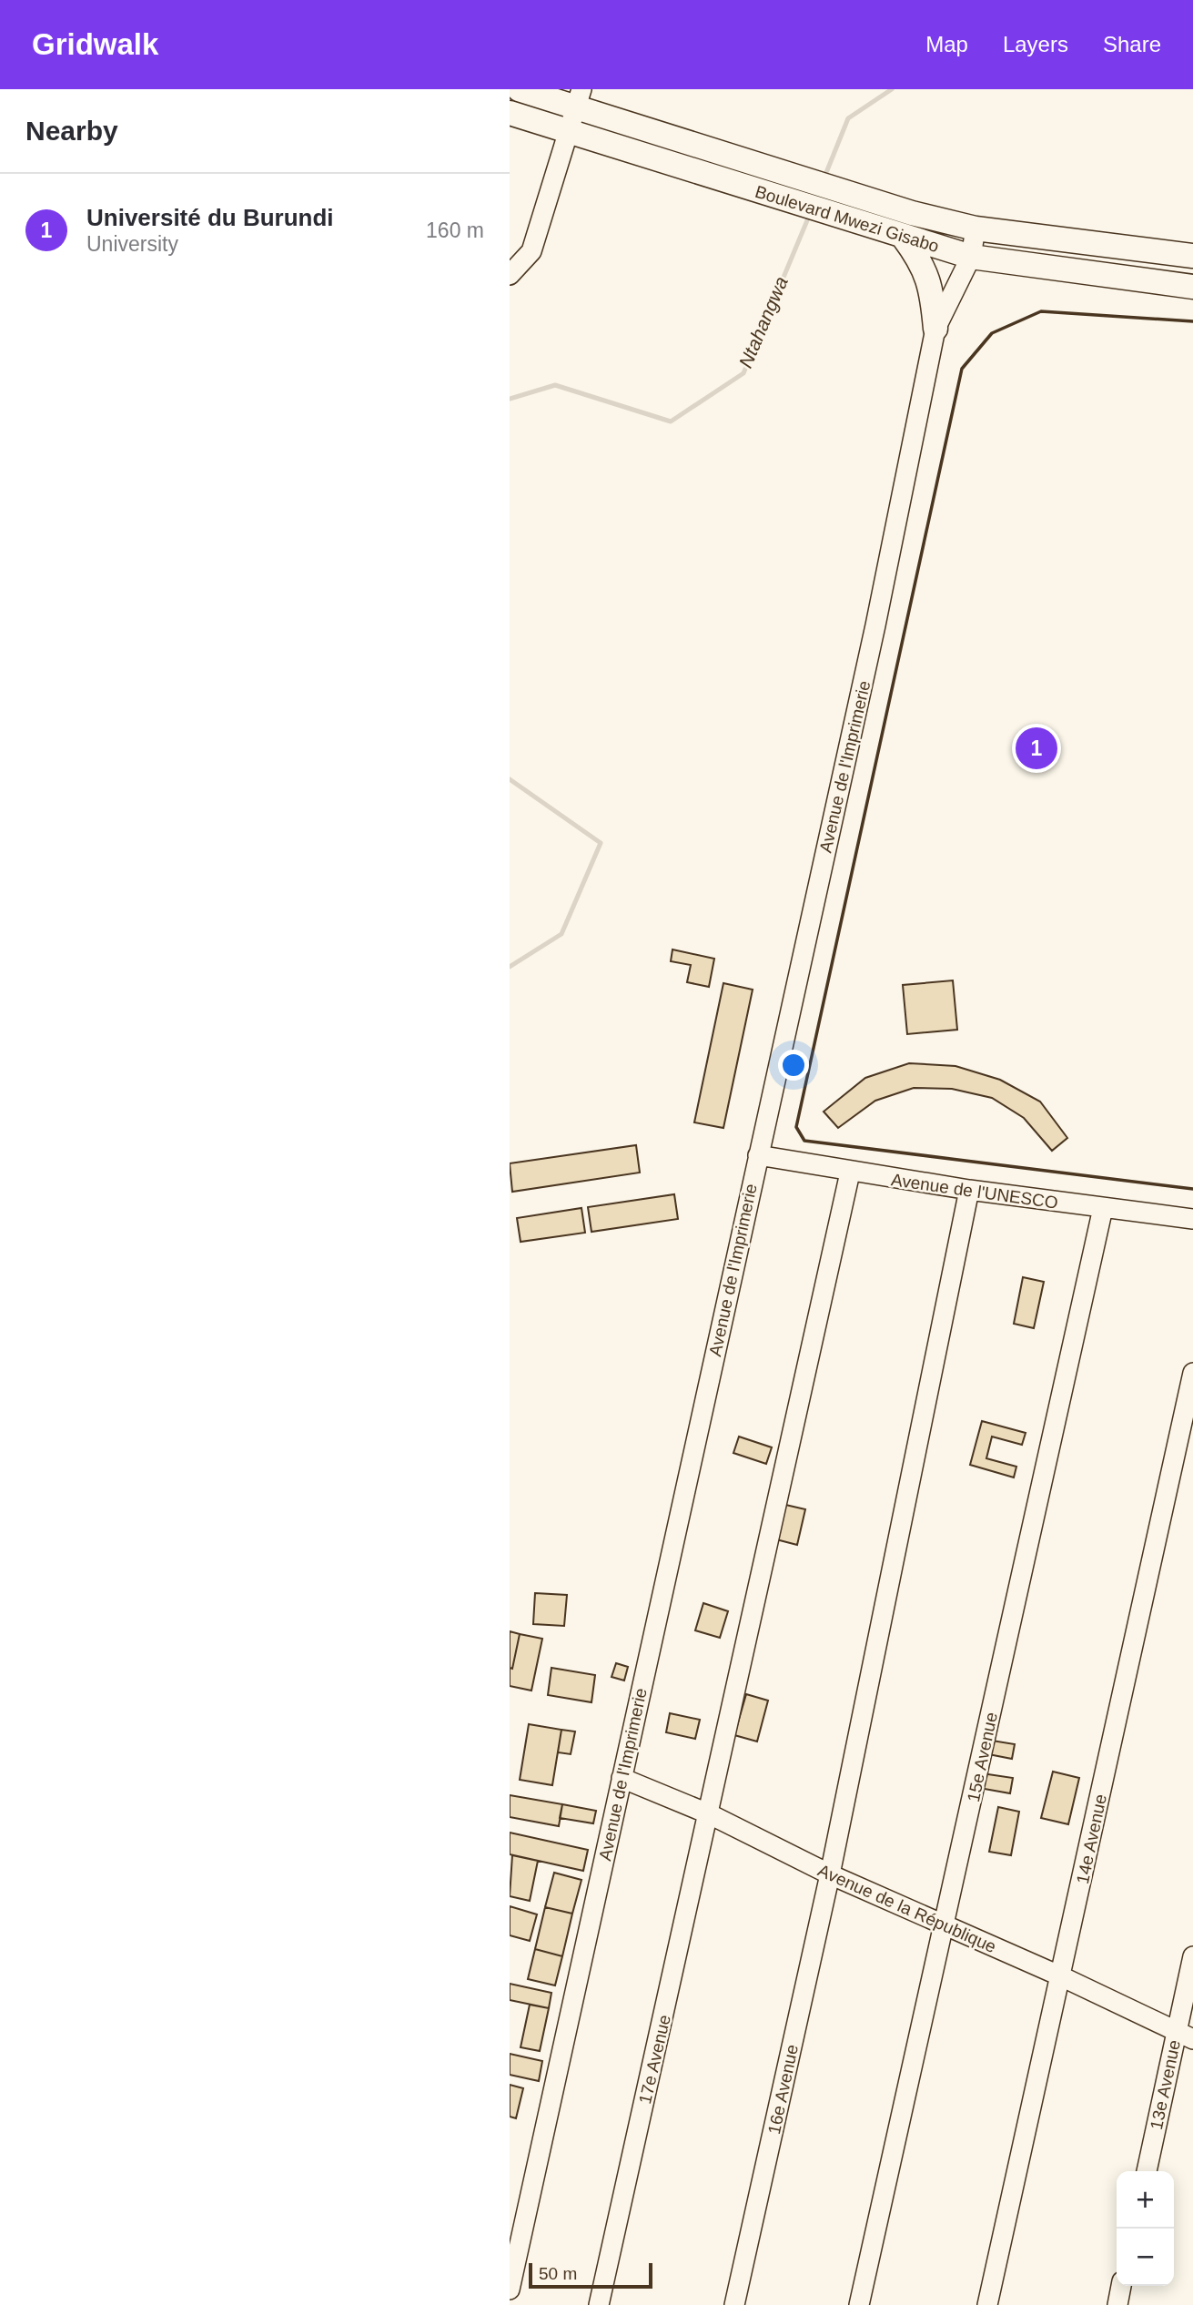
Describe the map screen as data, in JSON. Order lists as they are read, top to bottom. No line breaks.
{"streets":{"main road":["Boulevard Mwezi Gisabo"],"street":["Avenue de l'Imprimerie","Avenue de l'UNESCO","15e Avenue","14e Avenue","Avenue de la République","17e Avenue","13e Avenue","16e Avenue"]},"crossings":[["Boulevard Mwezi Gisabo","Avenue de l'Imprimerie"],["Avenue de l'Imprimerie","Avenue de l'UNESCO"],["Avenue de l'Imprimerie","Avenue de la République"],["Avenue de l'UNESCO","15e Avenue"],["Avenue de l'UNESCO","17e Avenue"],["Avenue de l'UNESCO","16e Avenue"],["15e Avenue","Avenue de la République"],["14e Avenue","Avenue de la République"],["Avenue de la République","17e Avenue"],["Avenue de la République","13e Avenue"],["Avenue de la République","16e Avenue"]],"water":["Ntahangwa"],"scale_bar":"50 m","page":{"header":"Gridwalk","nav":["Map","Layers","Share"],"heading":"Nearby","list":[{"mark":"1","name":"Université du Burundi","note":"University","value":"160 m"}],"pins":"1","map_buttons":["+","−"],"scale":"50 m"}}
